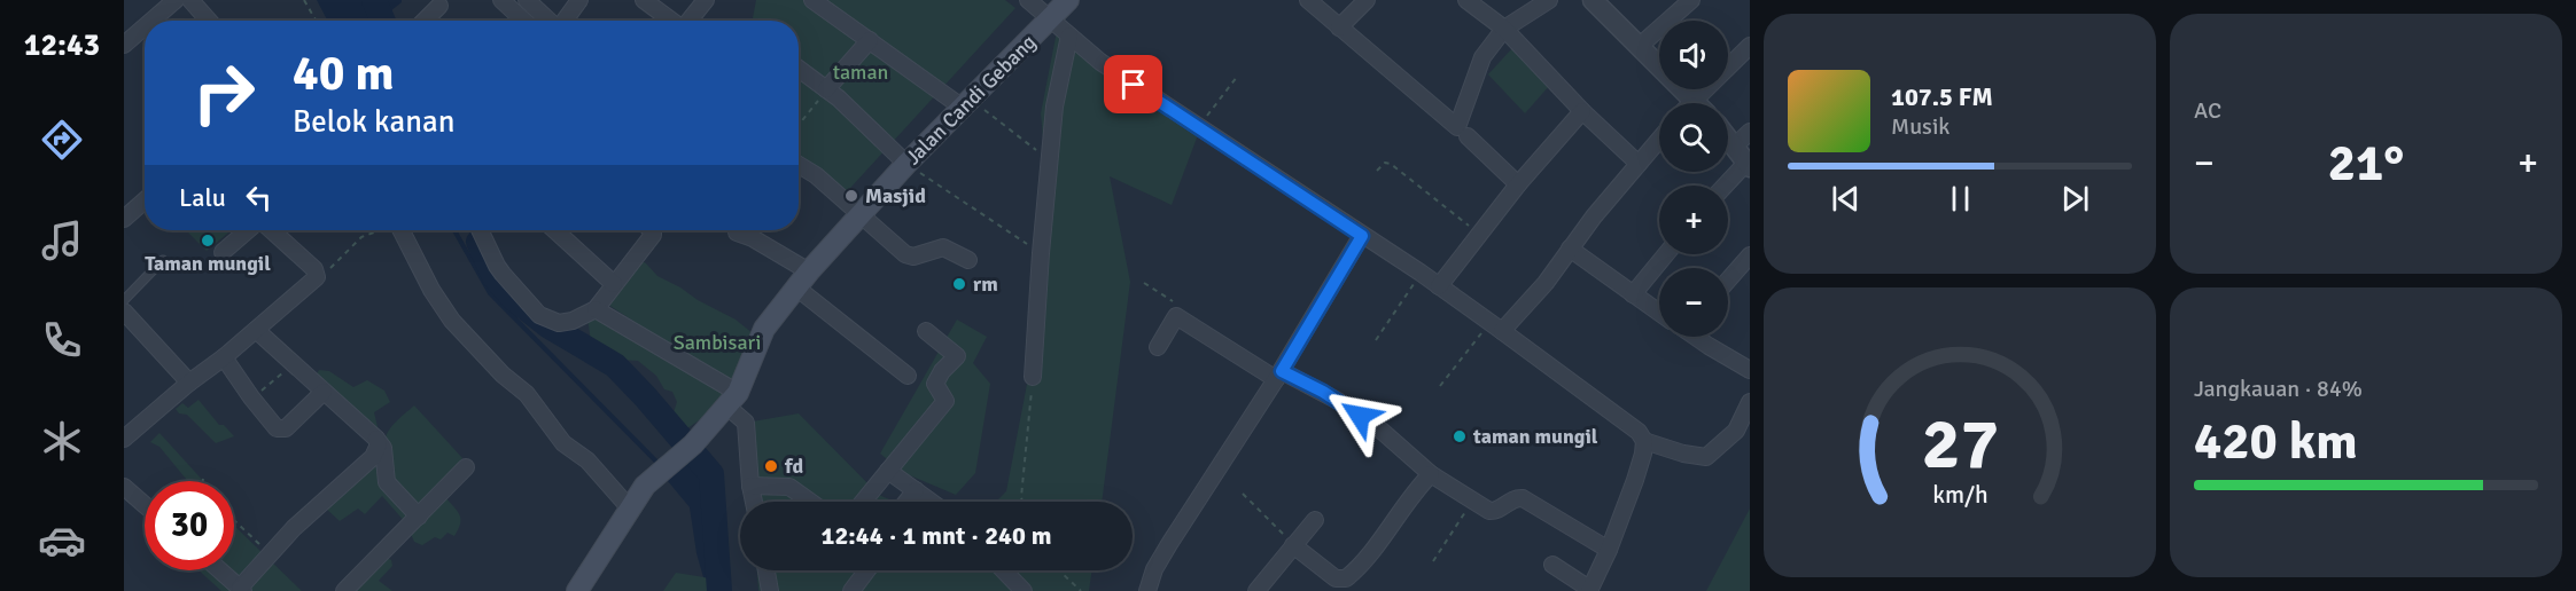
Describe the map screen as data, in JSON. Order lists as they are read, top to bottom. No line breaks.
{"streets":{"main road":["Jalan Candi Gebang"]},"parks":["taman","Sambisari"],"places":["Masjid","Taman mungil","rm","taman mungil","fd"],"page":{"tabs":"12:43","tile":["AC",["Jangkauan · 84%","420 km"]],"map_buttons":["+","−"],"turn":["40 m","Belok kanan"],"song":["107.5 FM","Musik"],"heat":["−","21°","+"],"then":"Lalu","limit":"30","trip":"12:44 · 1 mnt · 240 m","gauge":["27","km/h"]}}
